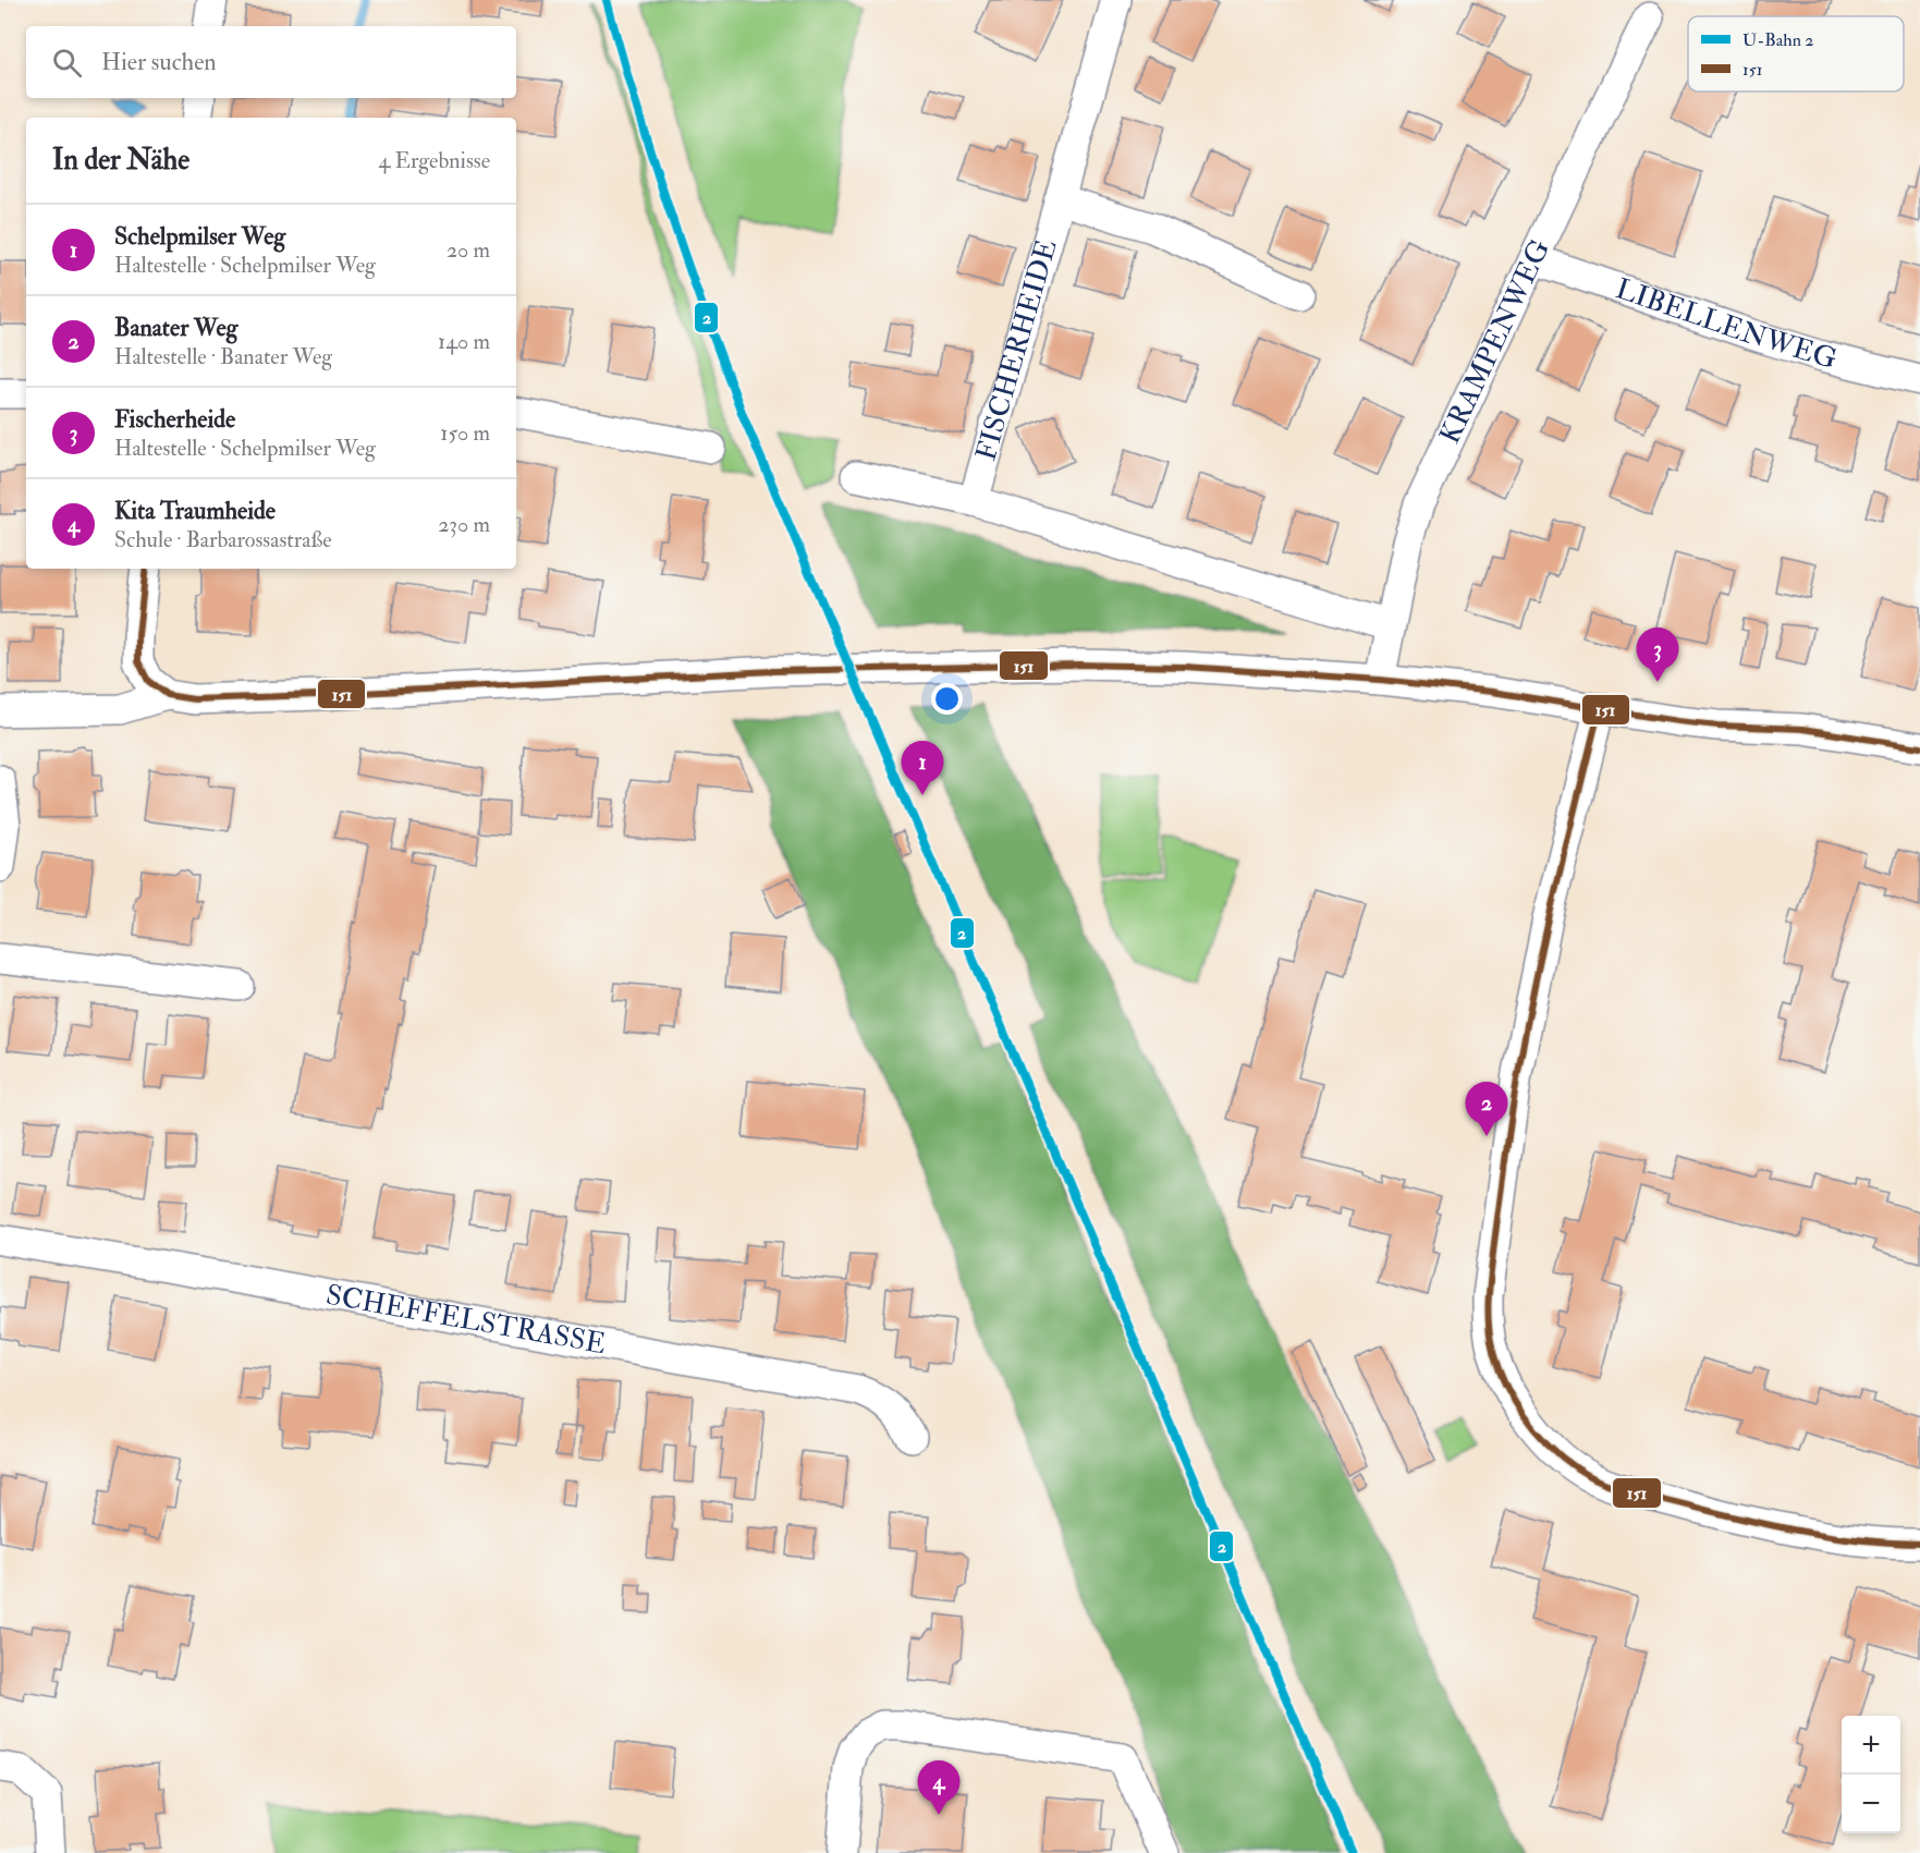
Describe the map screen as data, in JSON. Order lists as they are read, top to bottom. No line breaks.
{"streets":{"street":["LIBELLENWEG","KRAMPENWEG","FISCHERHEIDE","SCHEFFELSTRASSE"]},"crossings":[["LIBELLENWEG","KRAMPENWEG"]],"lines":["metro line 2","transit line 151"],"legend":["U-Bahn 2","151"],"page":{"search":"Hier suchen","heading":["In der Nähe","4 Ergebnisse"],"list":[{"mark":"1","name":"Schelpmilser Weg","note":"Haltestelle · Schelpmilser Weg","value":"20 m"},{"mark":"2","name":"Banater Weg","note":"Haltestelle · Banater Weg","value":"140 m"},{"mark":"3","name":"Fischerheide","note":"Haltestelle · Schelpmilser Weg","value":"150 m"},{"mark":"4","name":"Kita Traumheide","note":"Schule · Barbarossastraße","value":"230 m"}],"pins":["3","1","2","4"],"map_buttons":["+","−"]}}
